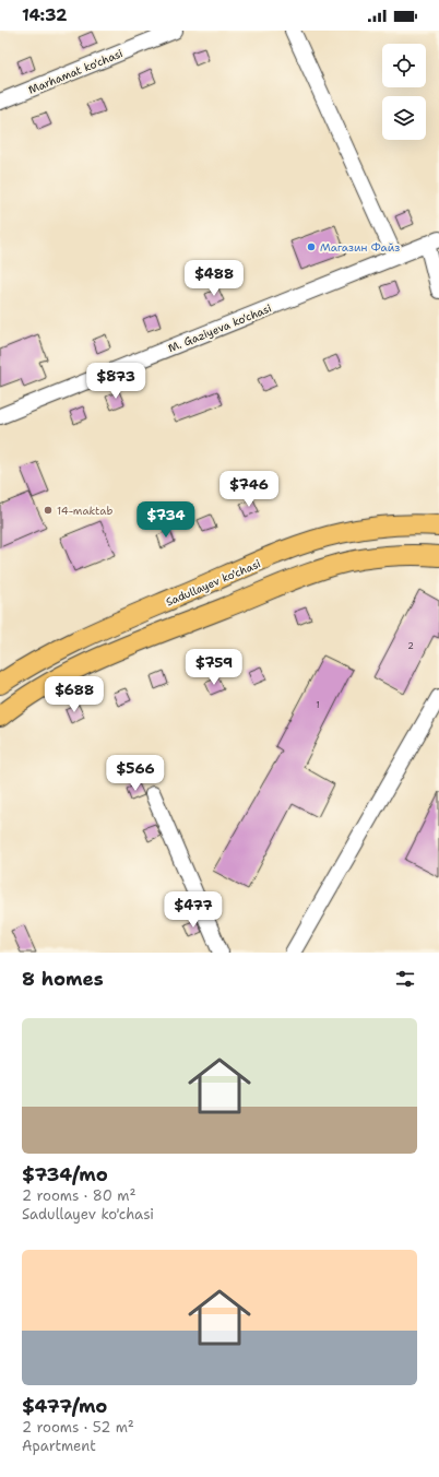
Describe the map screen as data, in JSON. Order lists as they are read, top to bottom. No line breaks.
{"streets":{"main road":["Sadullayev ko'chasi"],"street":["Marhamat ko'chasi","M. Gaziyeva ko'chasi"]},"places":["Магазин Файз","14-maktab"],"house_numbers":["2","1"],"page":{"status":"14:32","price":["$488","$873","$746","$734","$759","$688","$566","$477"],"heading":"8 homes","list":[{"name":"$734/mo","note":"2 rooms · 80 m² · Sadullayev ko'chasi"},{"name":"$477/mo","note":"2 rooms · 52 m² · Apartment"}]}}
